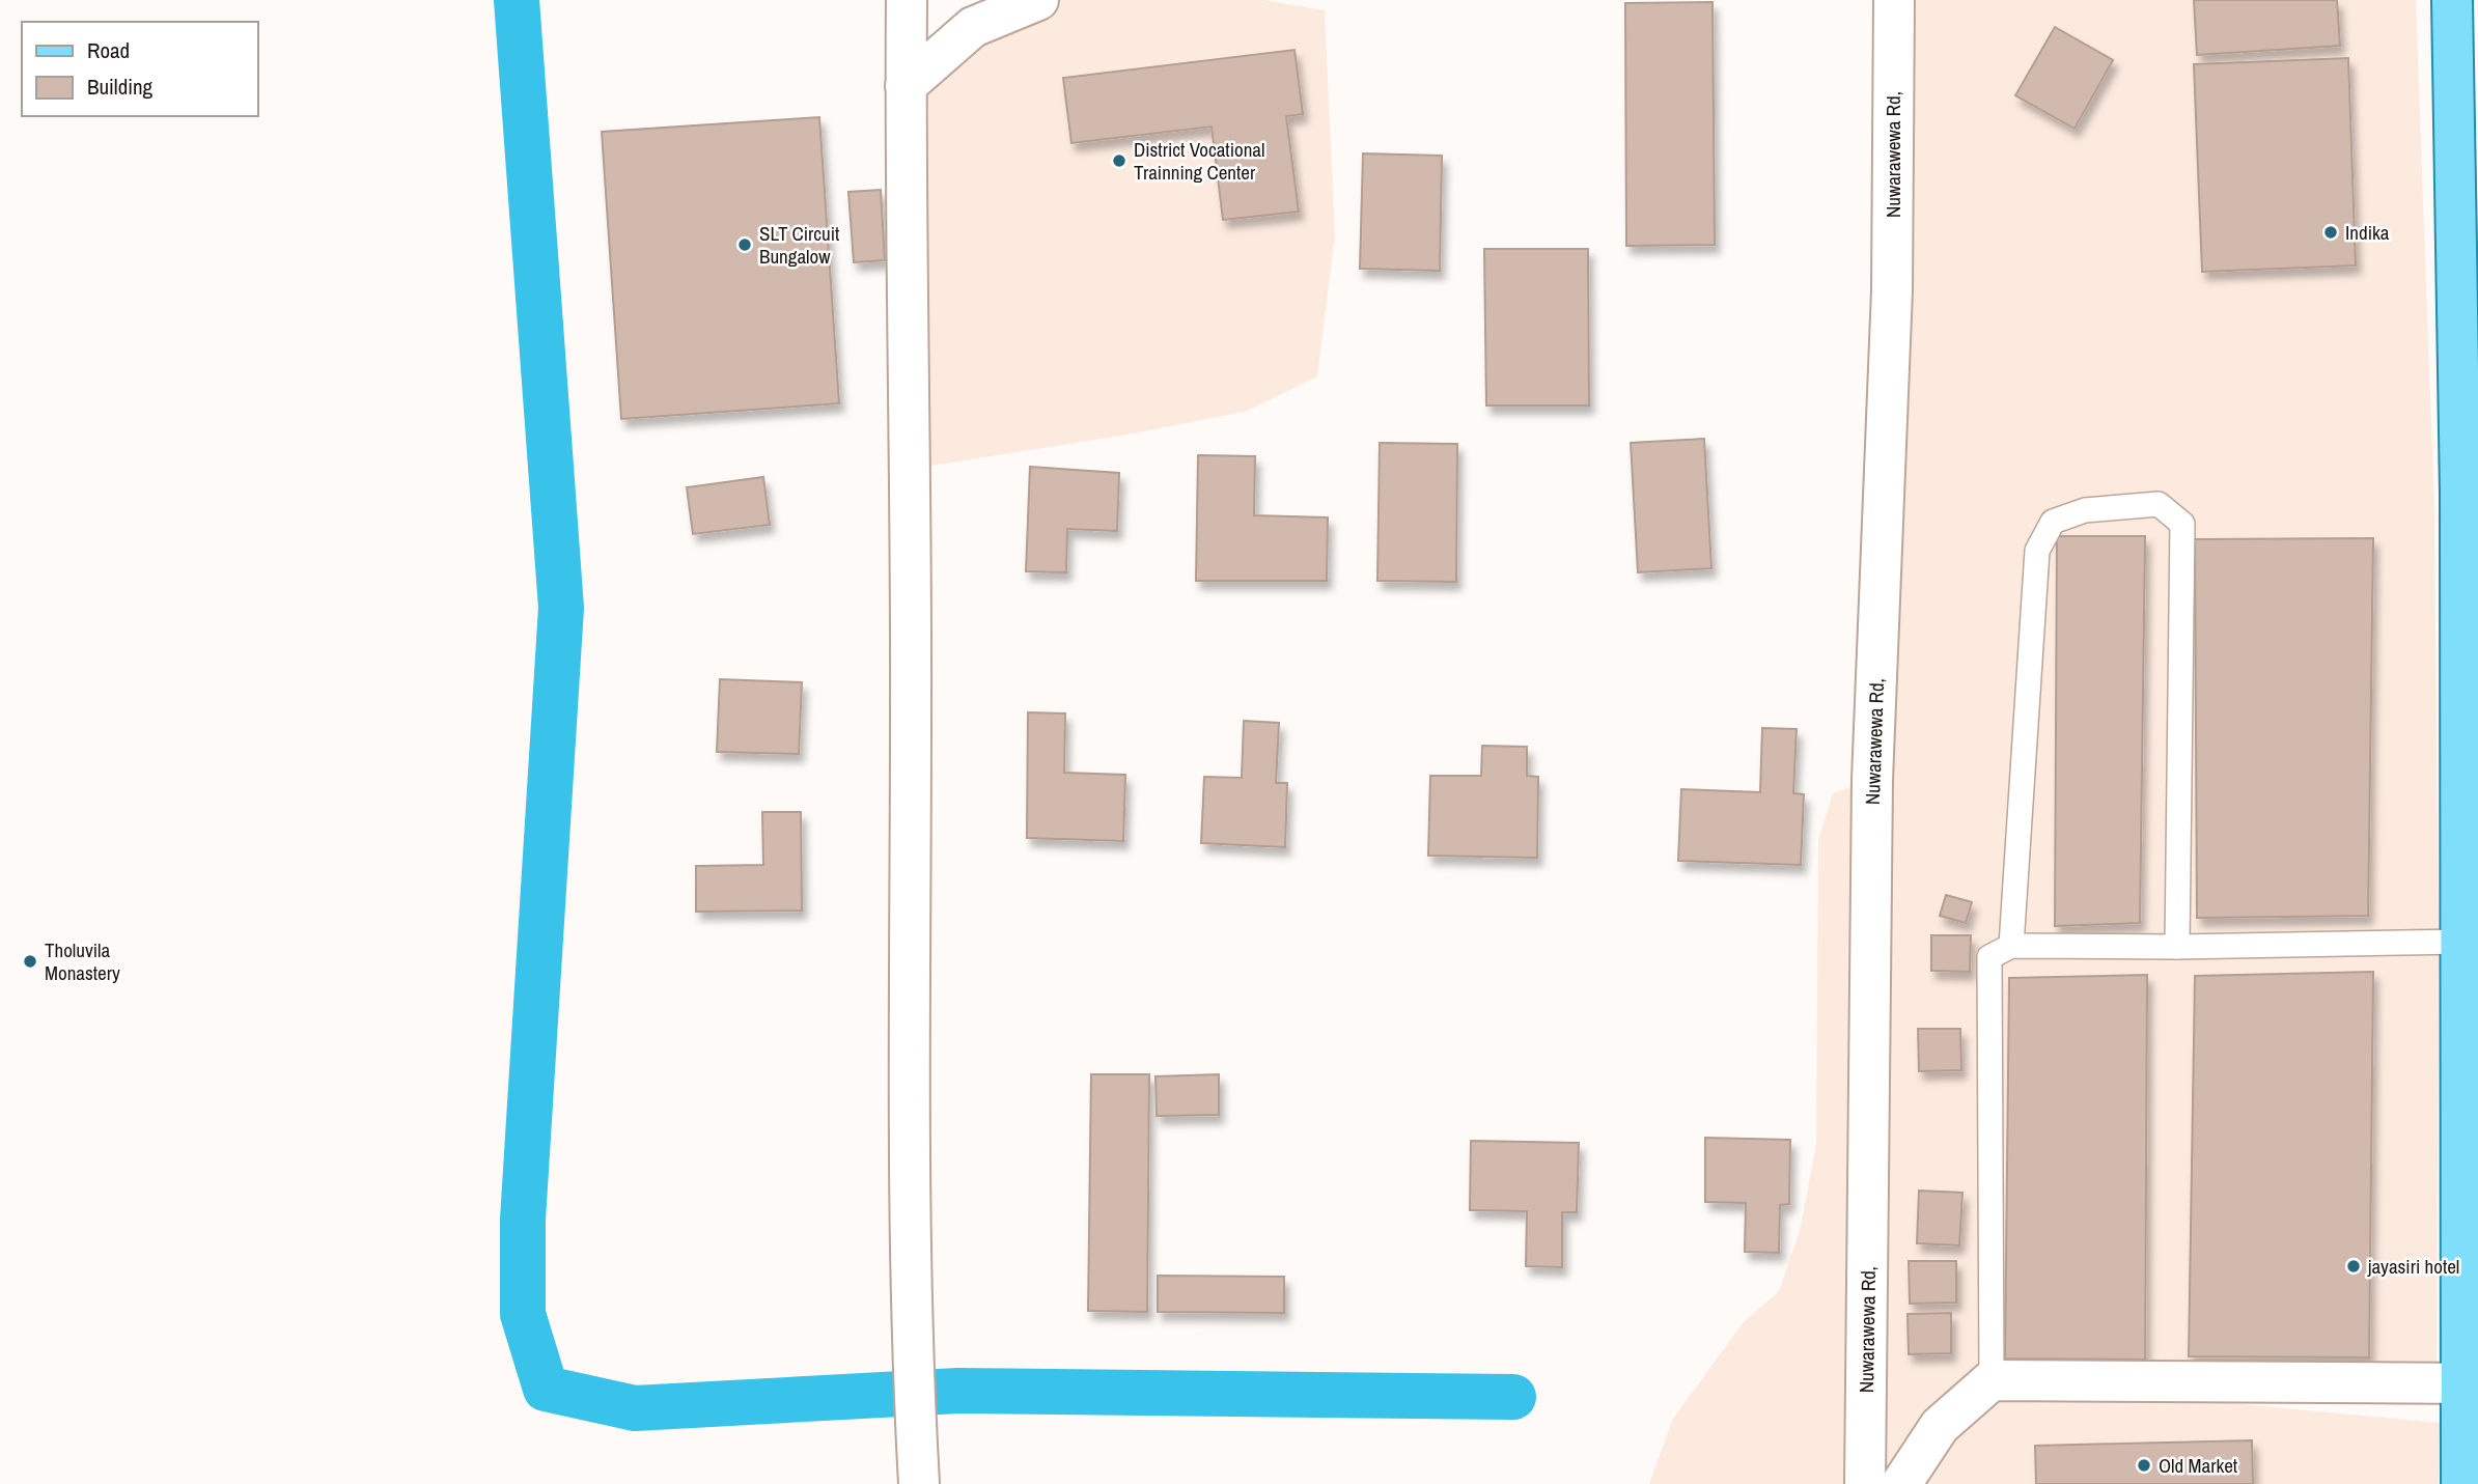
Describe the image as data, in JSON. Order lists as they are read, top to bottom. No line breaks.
{"streets":{"street":["Nuwarawewa Rd,"]},"places":["District Vocational Trainning Center","Indika","SLT Circuit Bungalow","Tholuvila Monastery","jayasiri hotel","Old Market"],"legend":["Road","Building"]}
